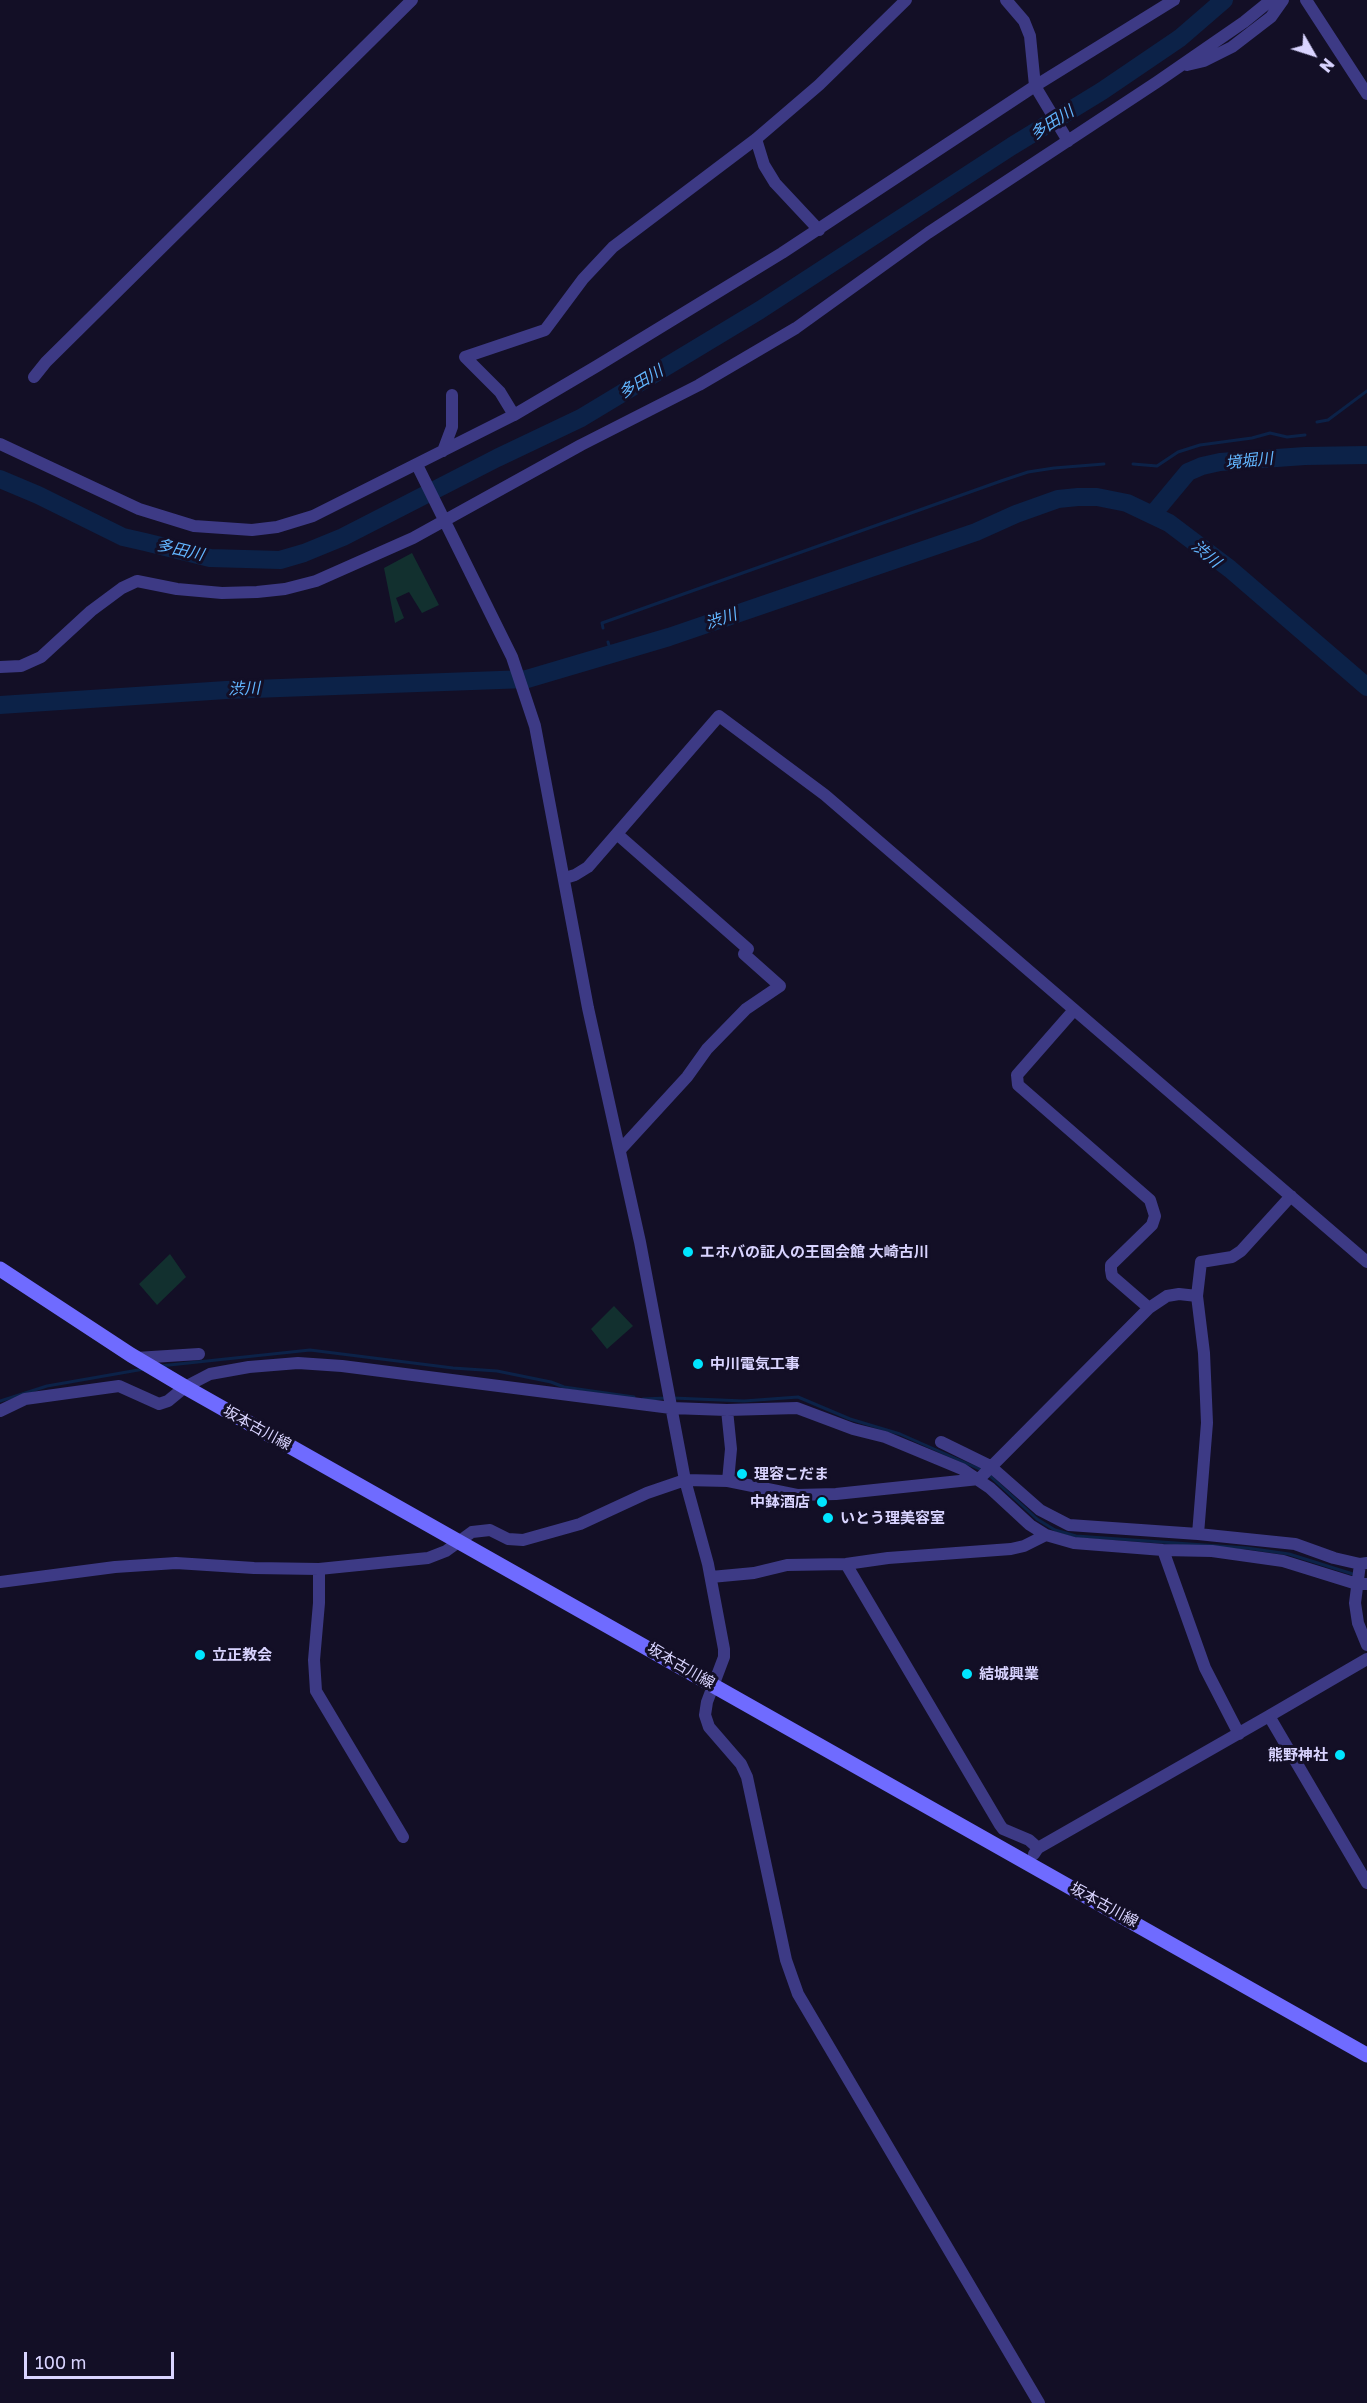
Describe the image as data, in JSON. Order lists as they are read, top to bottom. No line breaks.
{"streets":{"main road":["坂本古川線"]},"water":["多田川","境堀川","渋川"],"places":["エホバの証人の王国会館 大崎古川","中川電気工事","理容こだま","中鉢酒店","いとう理美容室","立正教会","結城興業","熊野神社"],"scale_bar":"100 m","north":"bottom right"}
